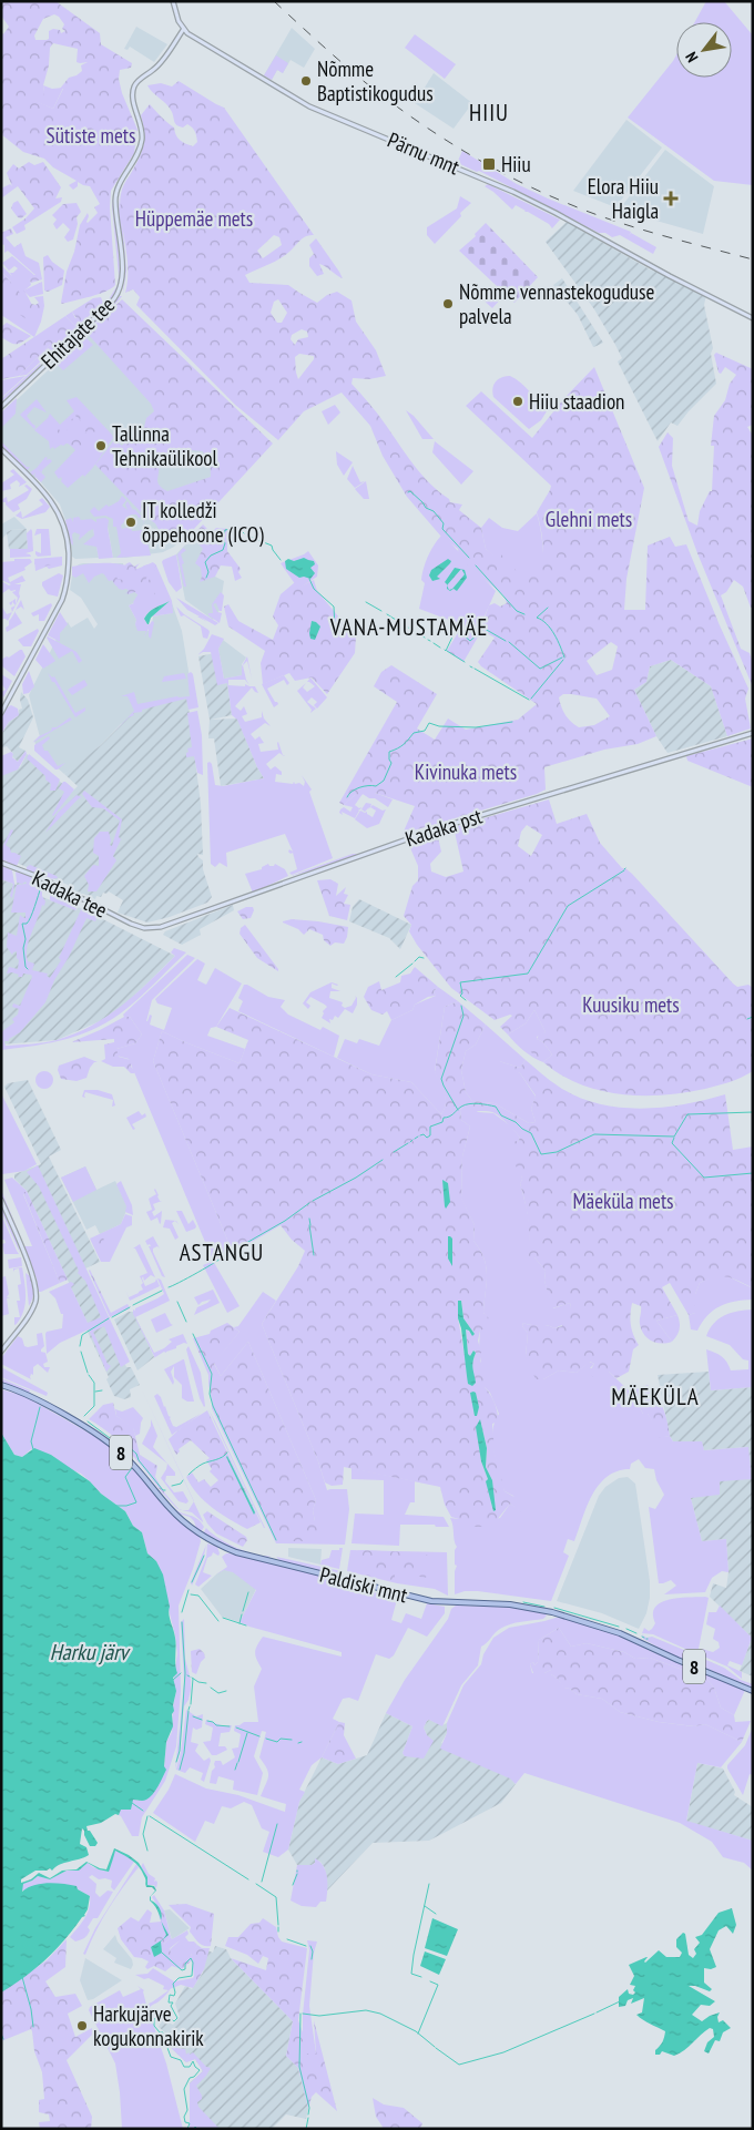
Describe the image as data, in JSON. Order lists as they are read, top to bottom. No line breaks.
{"streets":{"main road":["Pärnu mnt","Ehitajate tee","Kadaka pst","Kadaka tee","8","Paldiski mnt"]},"crossings":[["Pärnu mnt","Ehitajate tee"],["Kadaka pst","Kadaka tee"]],"districts":["HIIU","VANA-MUSTAMÄE","ASTANGU","MÄEKÜLA"],"water":["Harku järv"],"parks":["Sütiste mets","Hüppemäe mets","Glehni mets","Kivinuka mets","Kuusiku mets","Mäeküla mets"],"places":{"other":["Nõmme Baptistikogudus","Nõmme vennastekoguduse palvela","Hiiu staadion","Tallinna Tehnikaülikool","IT kolledži õppehoone (ICO)","Harkujärve kogukonnakirik"],"transit":["Hiiu"],"health":["Elora Hiiu Haigla"]},"north":"bottom left"}
